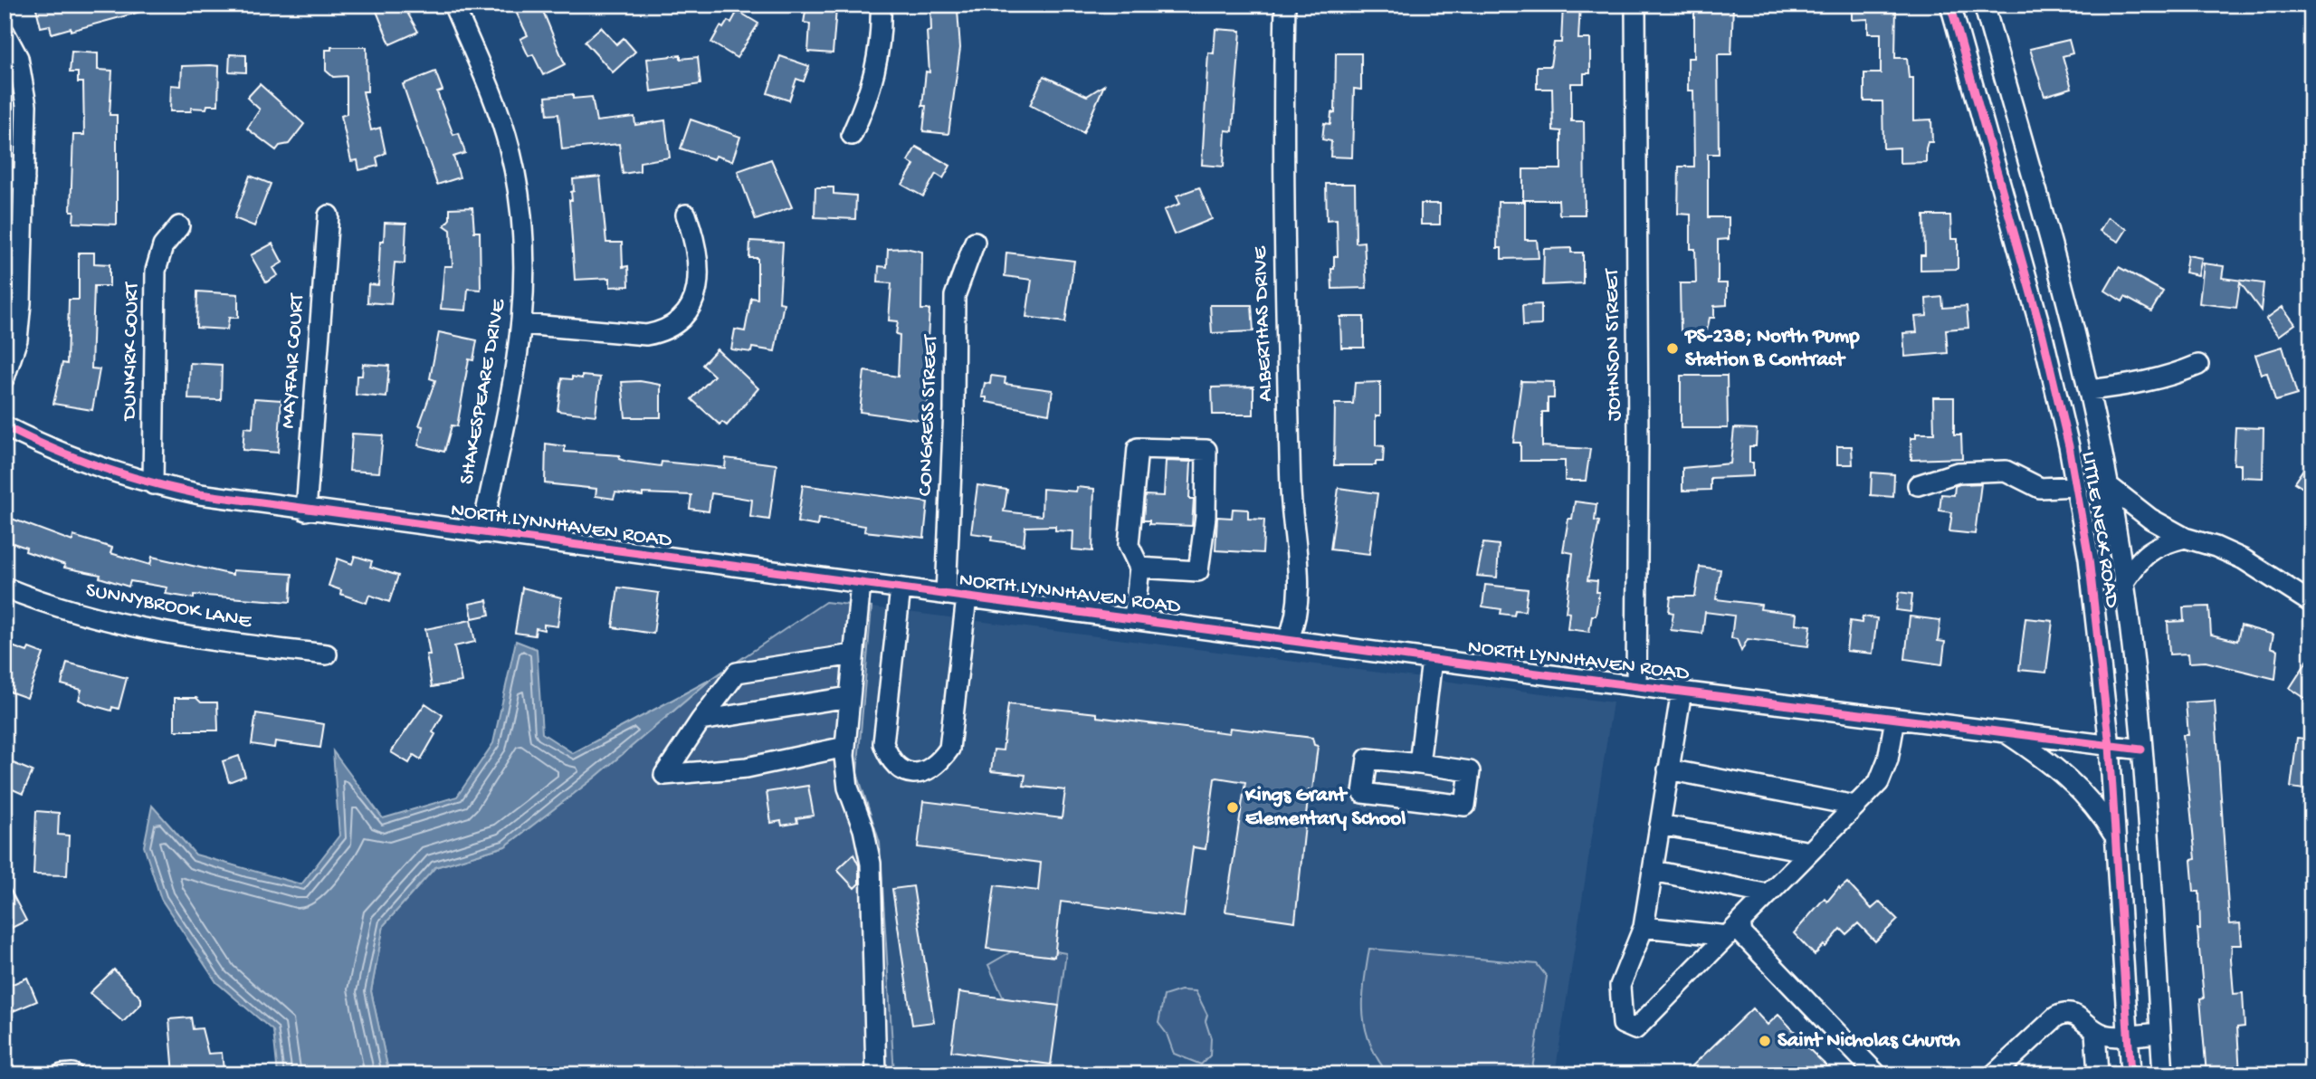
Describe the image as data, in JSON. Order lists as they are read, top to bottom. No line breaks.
{"streets":{"street":["ALBERTHAS DRIVE","JOHNSON STREET","DUNKIRK COURT","MAYFAIR COURT","SHAKESPEARE DRIVE","CONGRESS STREET","NORTH LYNNHAVEN ROAD","LITTLE NECK ROAD","SUNNYBROOK LANE"]},"crossings":[["ALBERTHAS DRIVE","NORTH LYNNHAVEN ROAD"],["JOHNSON STREET","NORTH LYNNHAVEN ROAD"],["DUNKIRK COURT","NORTH LYNNHAVEN ROAD"],["MAYFAIR COURT","NORTH LYNNHAVEN ROAD"],["SHAKESPEARE DRIVE","NORTH LYNNHAVEN ROAD"],["CONGRESS STREET","NORTH LYNNHAVEN ROAD"],["NORTH LYNNHAVEN ROAD","LITTLE NECK ROAD"]],"places":["PS-238; North Pump Station B Contract","Kings Grant Elementary School","Saint Nicholas Church"]}
